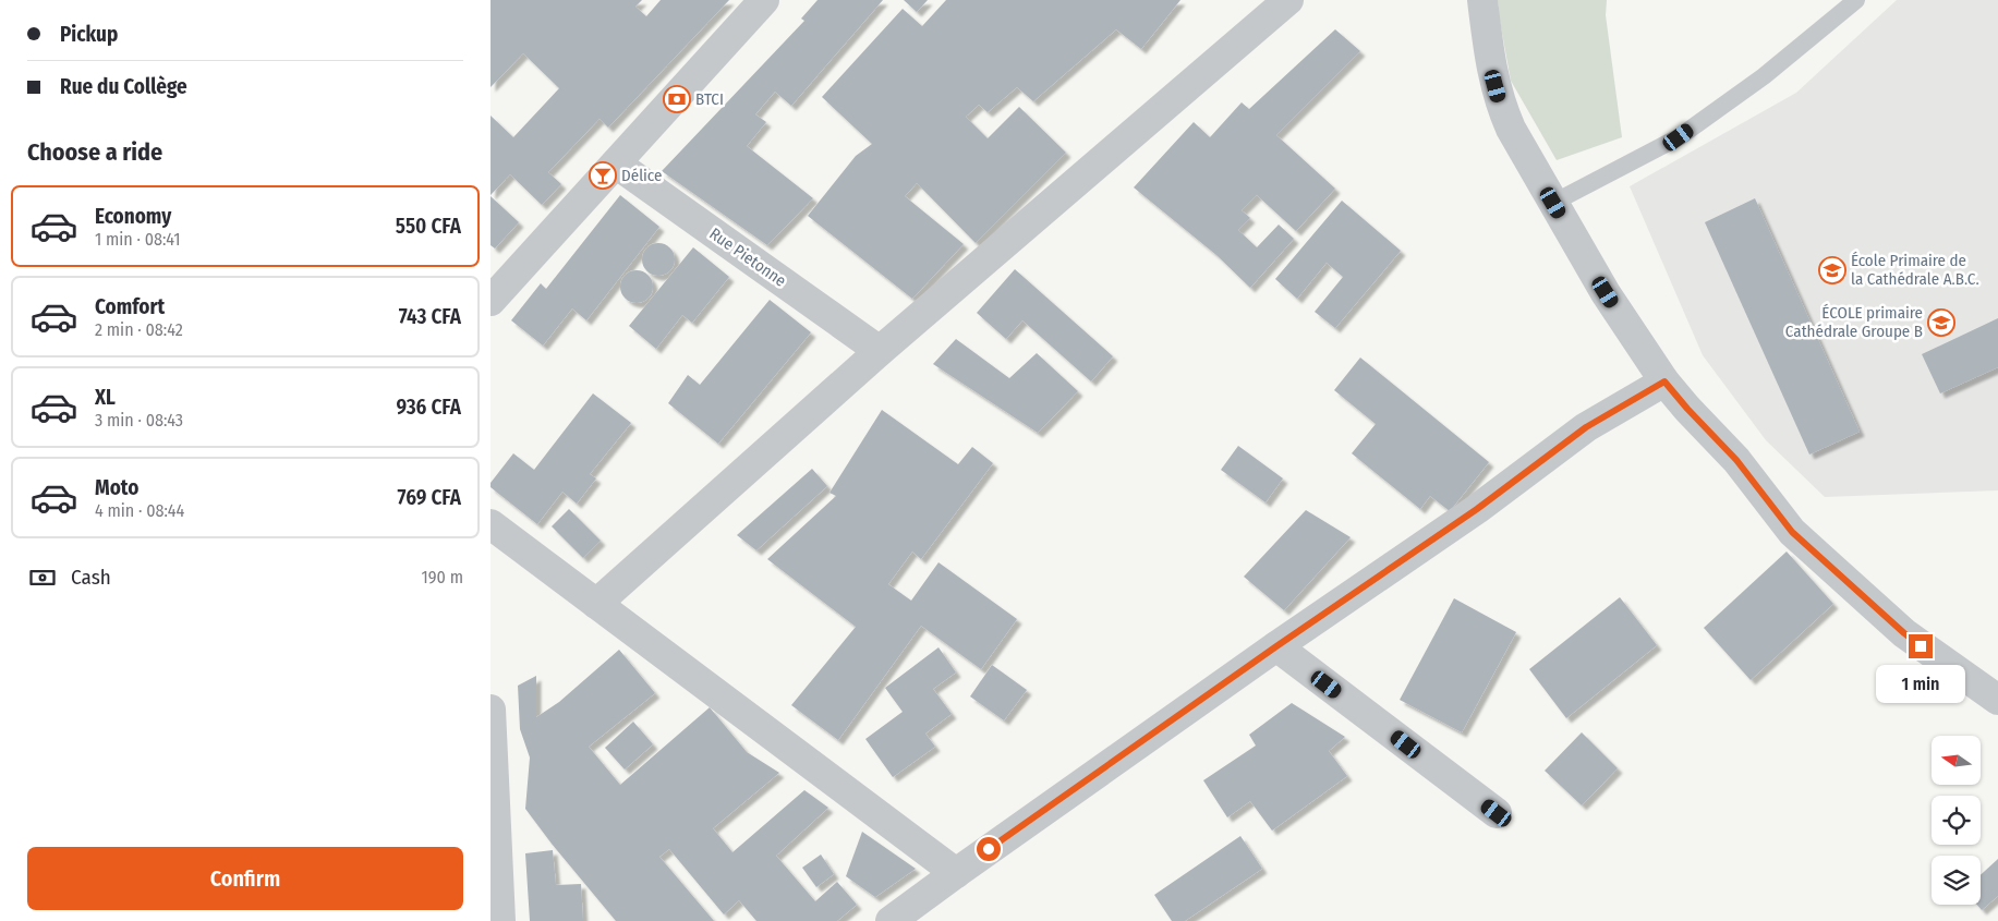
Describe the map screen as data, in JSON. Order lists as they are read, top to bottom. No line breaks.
{"streets":{"street":["Rue Pietonne"]},"places":{"bank":["BTCI"],"bar":["Délice"],"school or university":["École Primaire de la Cathédrale A.B.C.","ÉCOLE primaire Cathédrale Groupe B"]},"north":"left","page":{"banner":["Pickup","Rue du Collège"],"heading":"Choose a ride","list":[{"name":"Economy","note":"1 min · 08:41","value":"550 CFA"},{"name":"Comfort","note":"2 min · 08:42","value":"743 CFA"},{"name":"XL","note":"3 min · 08:43","value":"936 CFA"},{"name":"Moto","note":"4 min · 08:44","value":"769 CFA"}],"pay":["Cash","190 m"],"bubble":"1 min","buttons":"Confirm"}}
